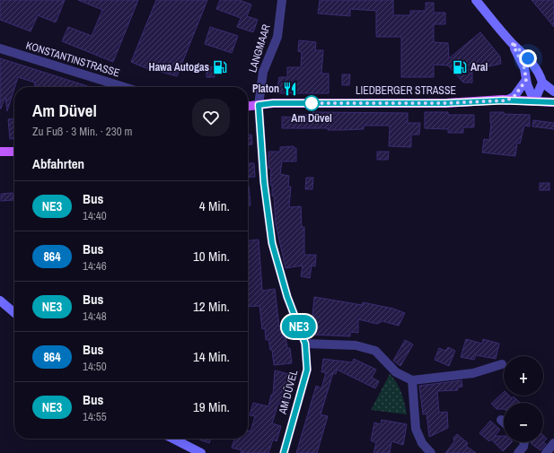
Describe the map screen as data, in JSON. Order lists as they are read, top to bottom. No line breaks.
{"streets":{"main road":["LIEDBERGER STRASSE"],"street":["LANGMAAR","KONSTANTINSTRASSE","AM DÜVEL"]},"crossings":[["LANGMAAR","LIEDBERGER STRASSE"],["LANGMAAR","AM DÜVEL"],["LIEDBERGER STRASSE","AM DÜVEL"]],"places":{"fuel station":["Hawa Autogas","Aral"],"restaurant":["Platon"],"other":["Am Düvel"]},"lines":["bus line NE3"],"page":{"on_map":"NE3","heading":[["Am Düvel","Zu Fuß · 3 Min. · 230 m"],"Abfahrten"],"list":[{"mark":"NE3","name":"Bus","note":"14:40","value":"4 Min."},{"mark":"864","name":"Bus","note":"14:46","value":"10 Min."},{"mark":"NE3","name":"Bus","note":"14:48","value":"12 Min."},{"mark":"864","name":"Bus","note":"14:50","value":"14 Min."},{"mark":"NE3","name":"Bus","note":"14:55","value":"19 Min."}],"map_buttons":["+","−"]}}
